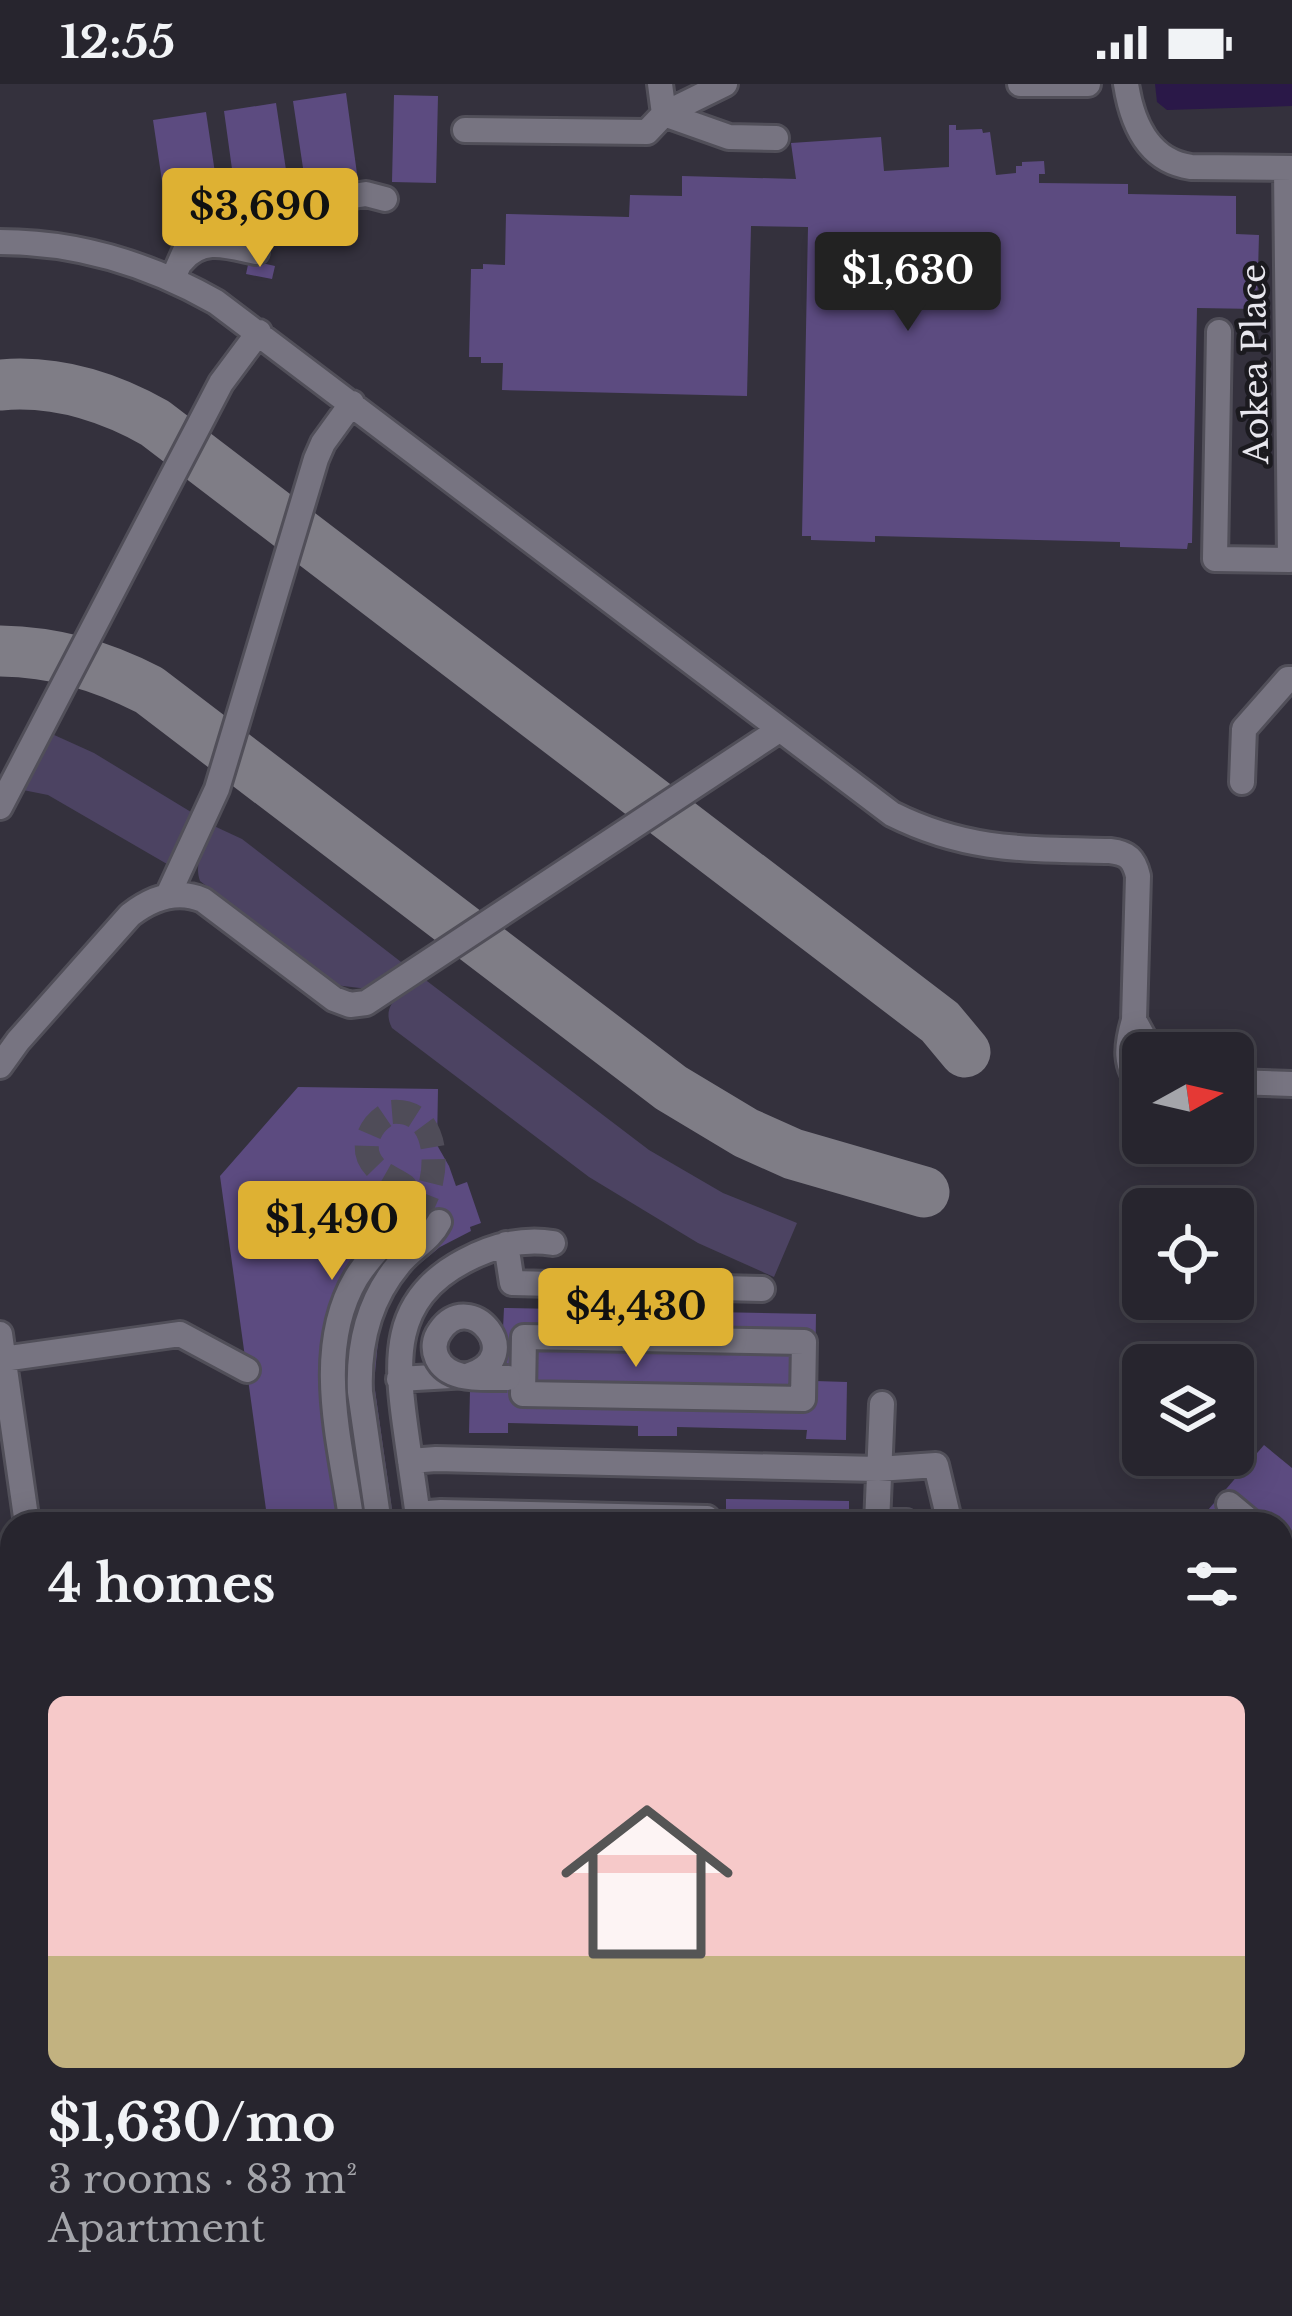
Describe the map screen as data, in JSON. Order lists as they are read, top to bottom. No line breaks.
{"streets":{"street":["Aokea Place"]},"north":"right","page":{"status":"12:55","price":["$3,690","$1,630","$1,490","$4,430"],"heading":"4 homes","list":[{"name":"$1,630/mo","note":"3 rooms · 83 m² · Apartment"}]}}
